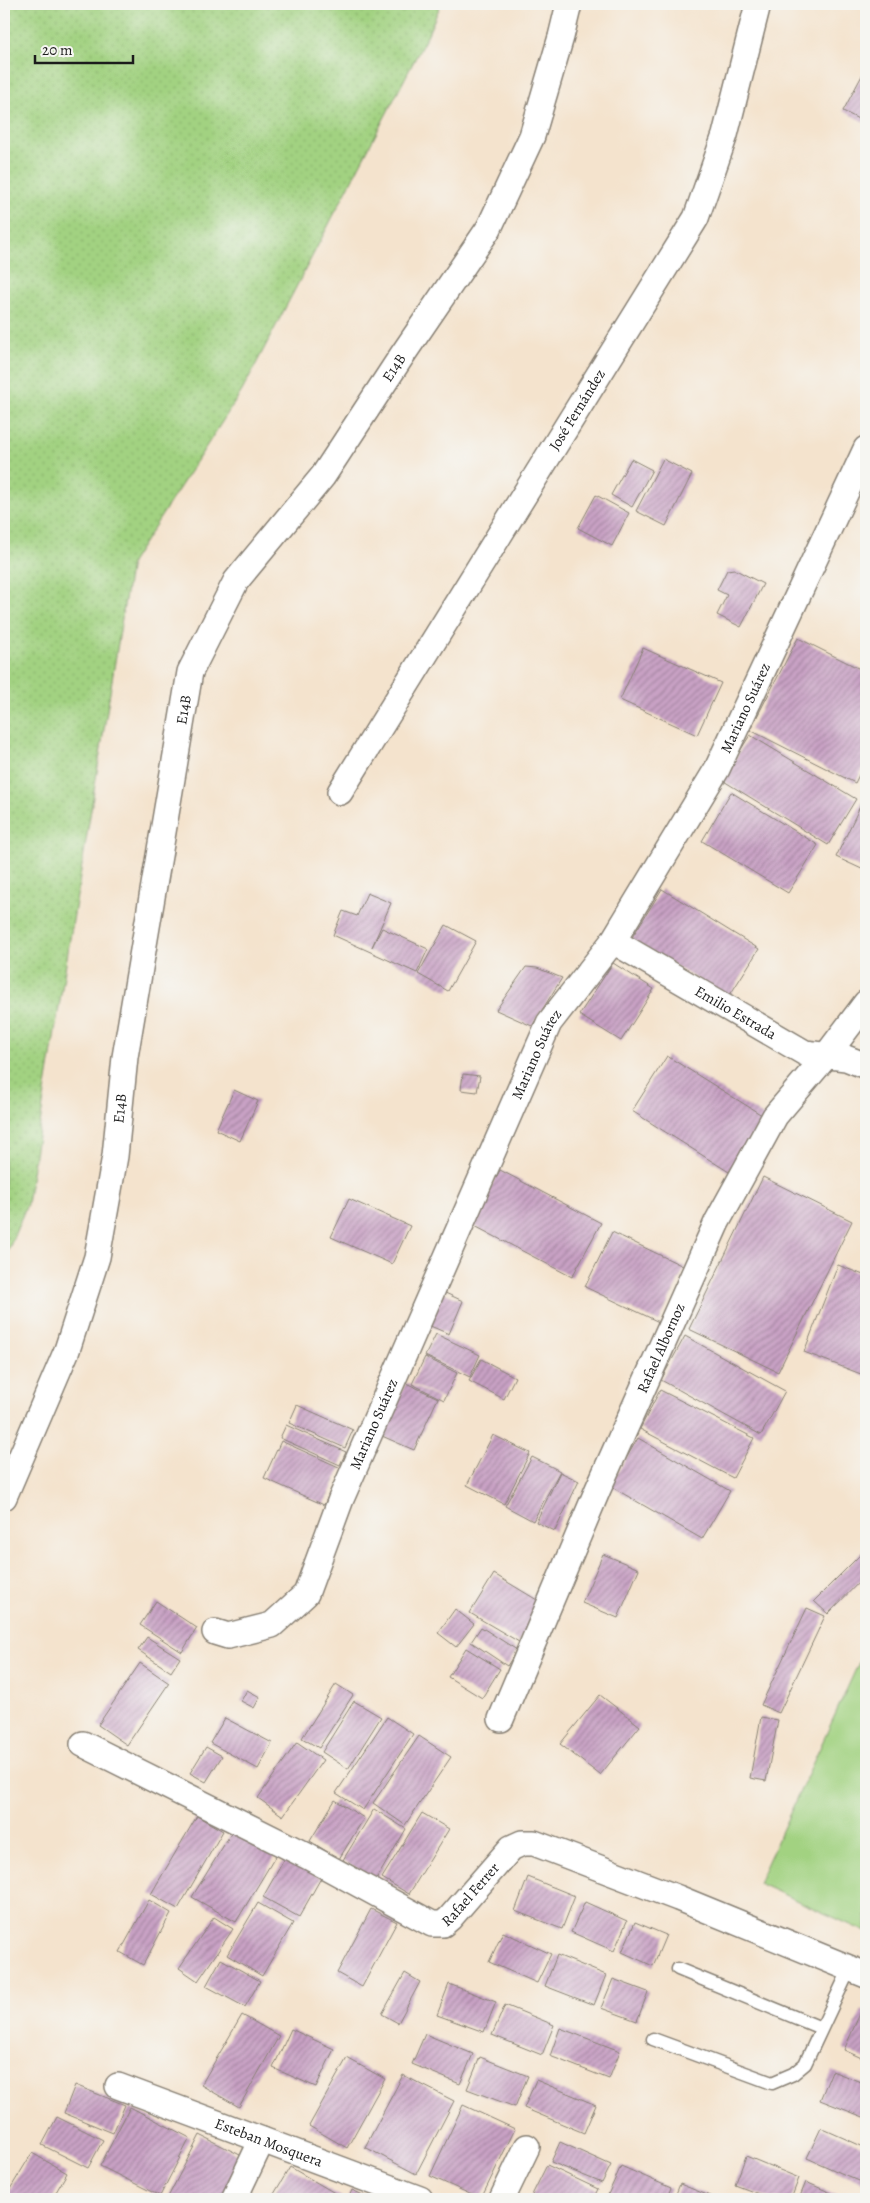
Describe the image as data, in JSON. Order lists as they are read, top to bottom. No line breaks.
{"streets":{"street":["E14B","José Fernández","Mariano Suárez","Emilio Estrada","Rafael Albornoz","Rafael Ferrer","Esteban Mosquera"]},"crossings":[["Mariano Suárez","Emilio Estrada"],["Emilio Estrada","Rafael Albornoz"]],"scale_bar":"20 m"}
